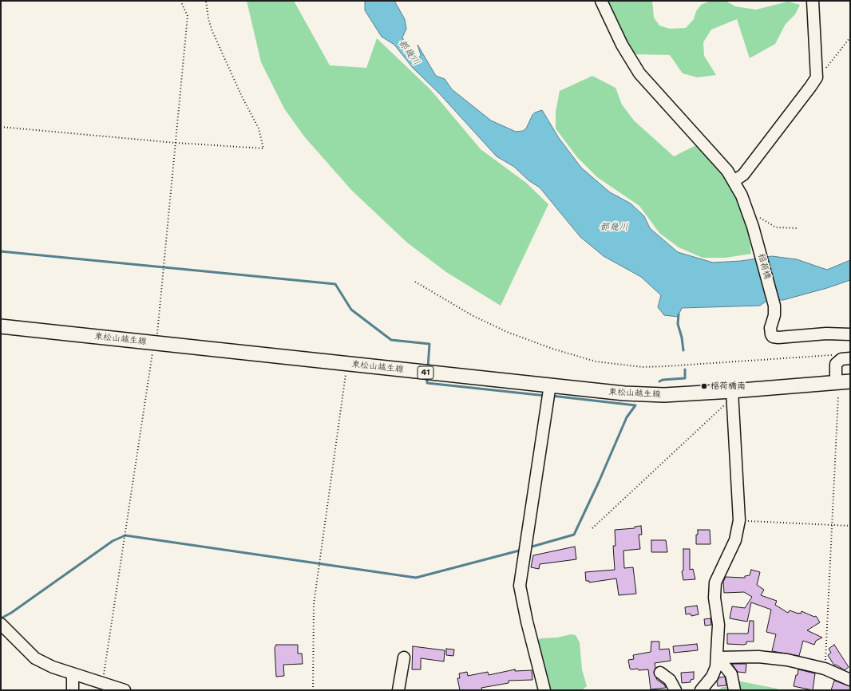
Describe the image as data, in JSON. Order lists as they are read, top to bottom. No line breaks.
{"streets":{"main road":["東松山越生線","41"],"street":["稲荷橋"]},"water":["都幾川"],"places":["稲荷橋南"]}
